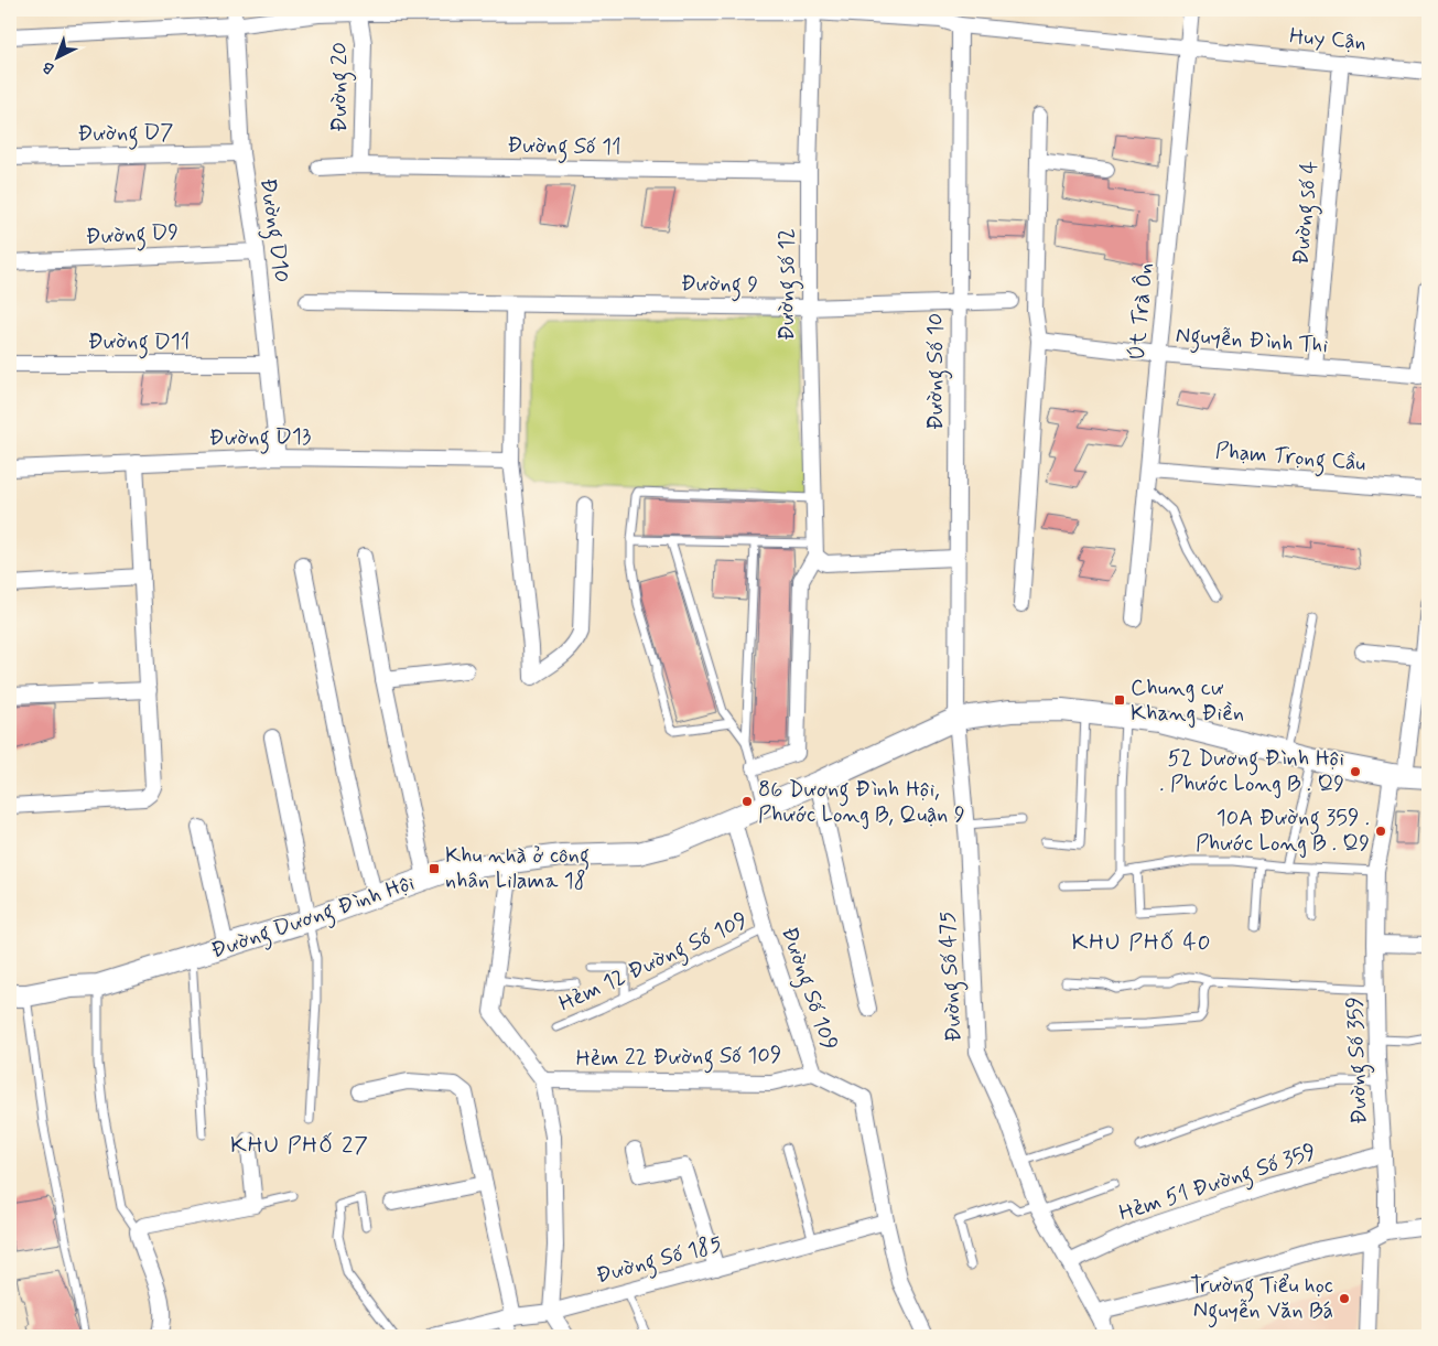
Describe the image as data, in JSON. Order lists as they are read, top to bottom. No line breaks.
{"streets":{"street":["Huy Cận","Đường 20","Đường D7","Đường Số 11","Đường số 4","Đường D10","Đường D9","Đường 9","Đường số 12","Út Trà Ôn","Nguyễn Đình Thi","Đường D11","Đường Số 10","Đường D13","Phạm Trọng Cầu","Đường Dương Đình Hội","Đường Số 475","Đường Số 109","Hẻm 22 Đường Số 109","Đường Số 359","Hẻm 51 Đường Số 359","Đường Số 185"],"lane":["Hẻm 12 Đường Số 109"]},"crossings":[["Huy Cận","Đường 20"],["Huy Cận","Đường số 4"],["Huy Cận","Đường D10"],["Huy Cận","Đường số 12"],["Huy Cận","Út Trà Ôn"],["Huy Cận","Đường Số 10"],["Đường 20","Đường Số 11"],["Đường D7","Đường D10"],["Đường Số 11","Đường số 12"],["Đường số 4","Nguyễn Đình Thi"],["Đường D10","Đường D9"],["Đường D10","Đường D11"],["Đường D10","Đường D13"],["Đường 9","Đường số 12"],["Đường 9","Đường Số 10"],["Út Trà Ôn","Nguyễn Đình Thi"],["Út Trà Ôn","Phạm Trọng Cầu"],["Đường Số 10","Đường Dương Đình Hội"],["Đường Số 10","Đường Số 475"],["Đường Dương Đình Hội","Đường Số 475"],["Đường Dương Đình Hội","Đường Số 109"],["Đường Dương Đình Hội","Đường Số 359"],["Hẻm 12 Đường Số 109","Đường Số 109"],["Đường Số 475","Hẻm 51 Đường Số 359"],["Đường Số 109","Hẻm 22 Đường Số 109"],["Đường Số 109","Đường Số 185"],["Đường Số 359","Hẻm 51 Đường Số 359"]],"districts":["KHU PHỐ 40","KHU PHỐ 27"],"places":{"transit":["Chung cư Khang Điền","Khu nhà ở công nhân Lilama 18"],"other":["52 Dương Đình Hội . Phước Long B . Q9","86 Dương Đình Hội, Phước Long B, Quận 9","10A Đường 359 . Phước Long B . Q9","Trường Tiểu học Nguyễn Văn Bá"]},"north":"bottom left"}
